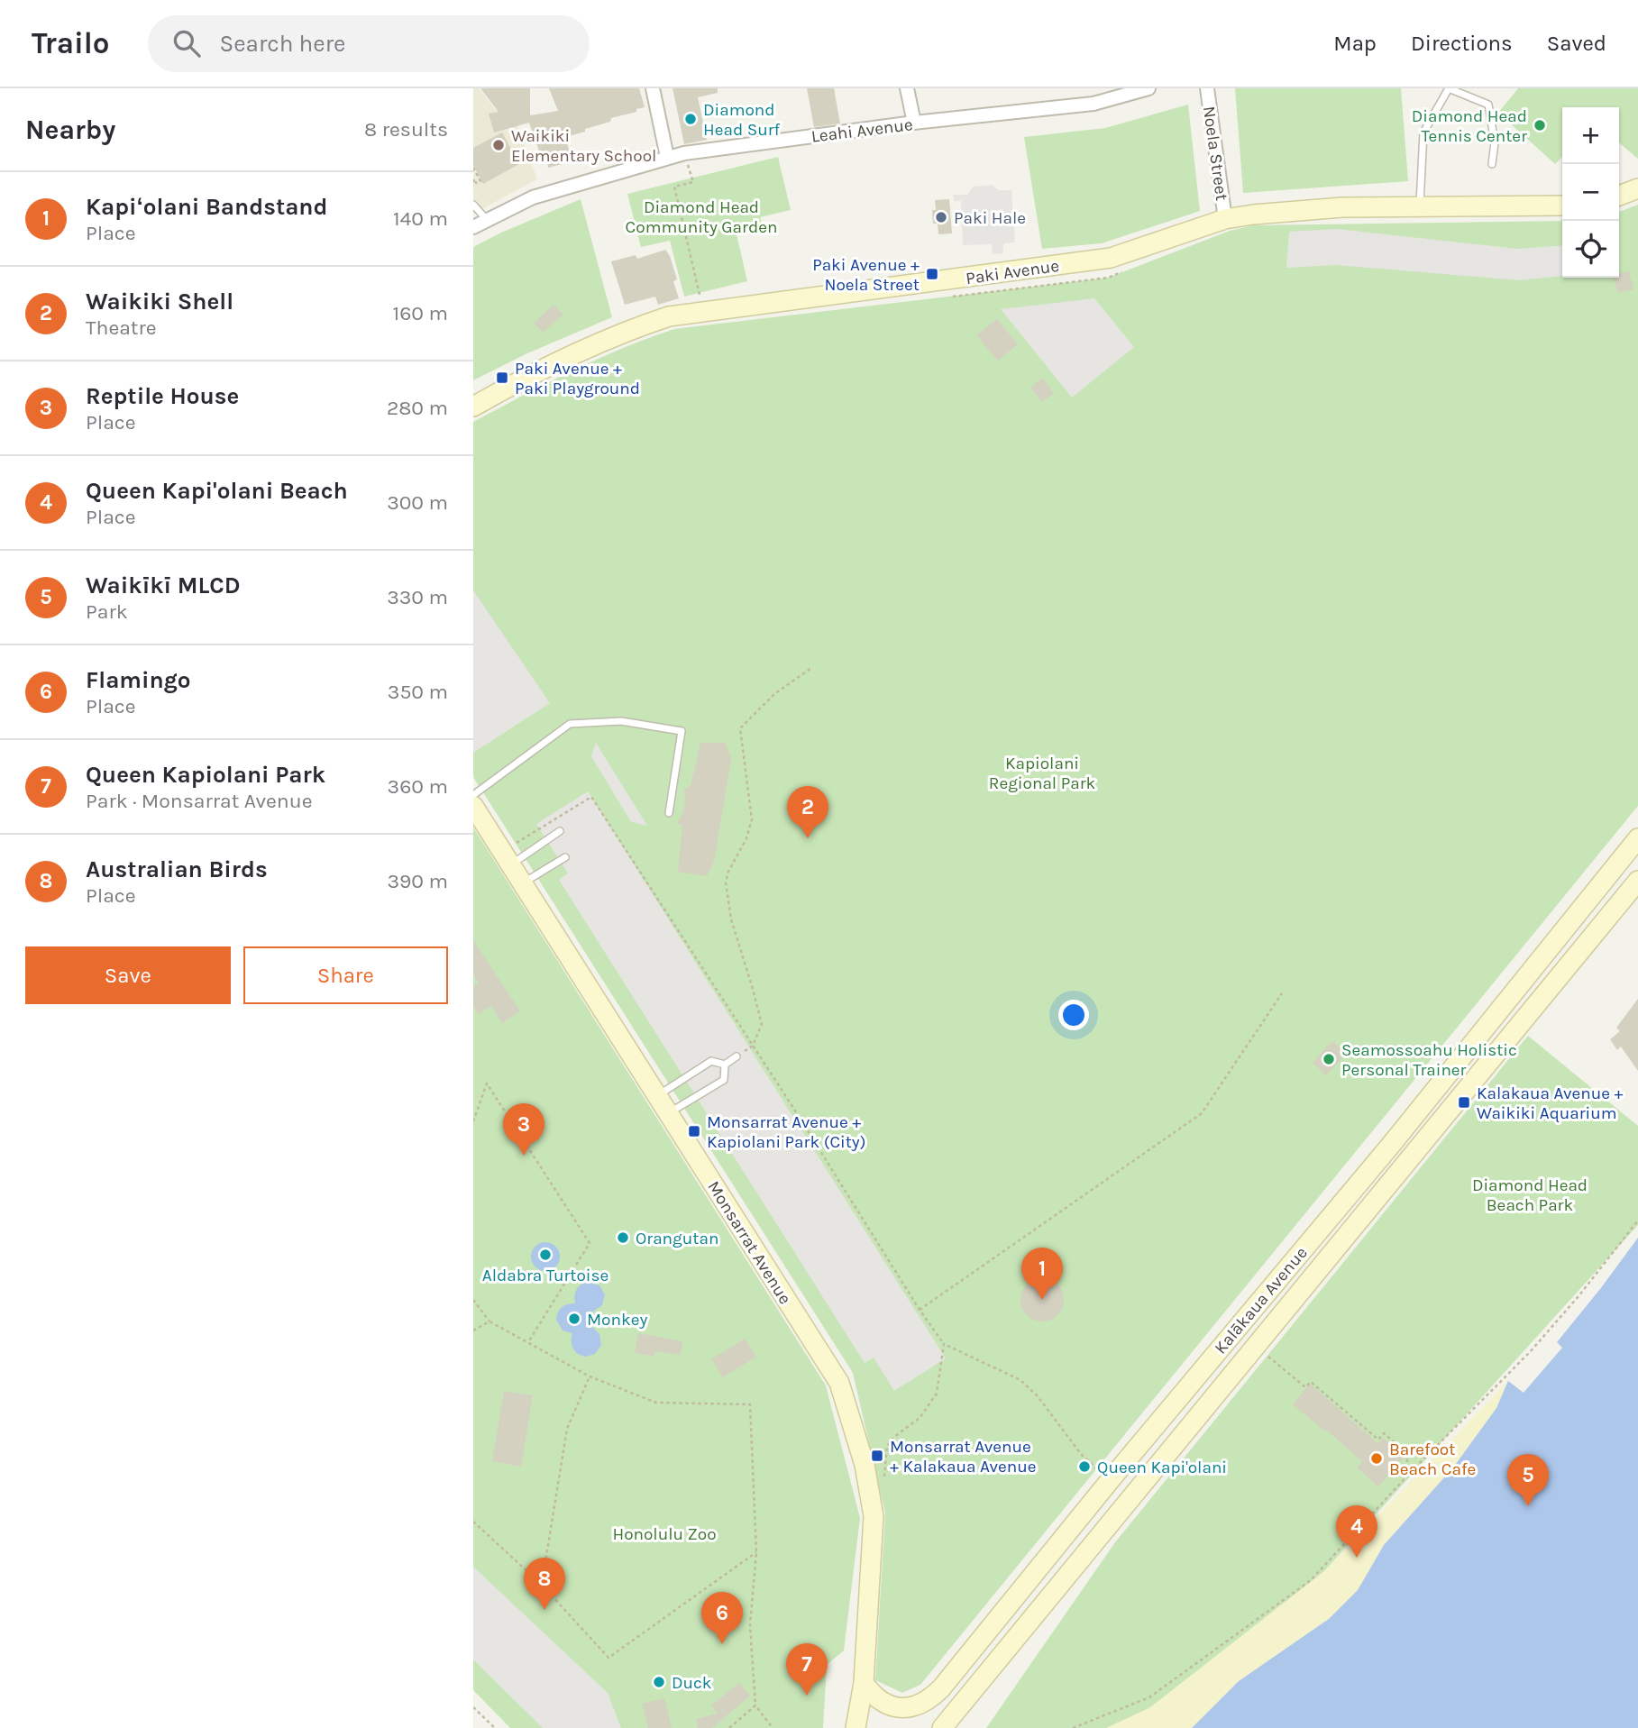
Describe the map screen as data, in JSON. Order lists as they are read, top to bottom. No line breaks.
{"streets":{"street":["Leahi Avenue","Noela Street","Paki Avenue","Monsarrat Avenue","Kalākaua Avenue"]},"crossings":[["Noela Street","Paki Avenue"],["Monsarrat Avenue","Kalākaua Avenue"]],"parks":["Diamond Head Community Garden","Kapiolani Regional Park","Diamond Head Beach Park","Honolulu Zoo"],"places":{"other":["Diamond Head Surf","Diamond Head Tennis Center","Waikiki Elementary School","Paki Hale","Seamossoahu Holistic Personal Trainer","Orangutan","Aldabra Turtoise","Monkey","Barefoot Beach Cafe","Queen Kapi'olani","Duck"],"transit":["Paki Avenue + Noela Street","Paki Avenue + Paki Playground","Kalakaua Avenue + Waikiki Aquarium","Monsarrat Avenue + Kapiolani Park (City)","Monsarrat Avenue + Kalakaua Avenue"]},"page":{"header":"Trailo","search":"Search here","nav":["Map","Directions","Saved"],"heading":["Nearby","8 results"],"map_buttons":["+","−"],"list":[{"mark":"1","name":"Kapiʻolani Bandstand","note":"Place","value":"140 m"},{"mark":"2","name":"Waikiki Shell","note":"Theatre","value":"160 m"},{"mark":"3","name":"Reptile House","note":"Place","value":"280 m"},{"mark":"4","name":"Queen Kapi'olani Beach","note":"Place","value":"300 m"},{"mark":"5","name":"Waikīkī MLCD","note":"Park","value":"330 m"},{"mark":"6","name":"Flamingo","note":"Place","value":"350 m"},{"mark":"7","name":"Queen Kapiolani Park","note":"Park · Monsarrat Avenue","value":"360 m"},{"mark":"8","name":"Australian Birds","note":"Place","value":"390 m"}],"pins":["2","3","1","5","4","8","6","7"],"buttons":["Save","Share"]}}
